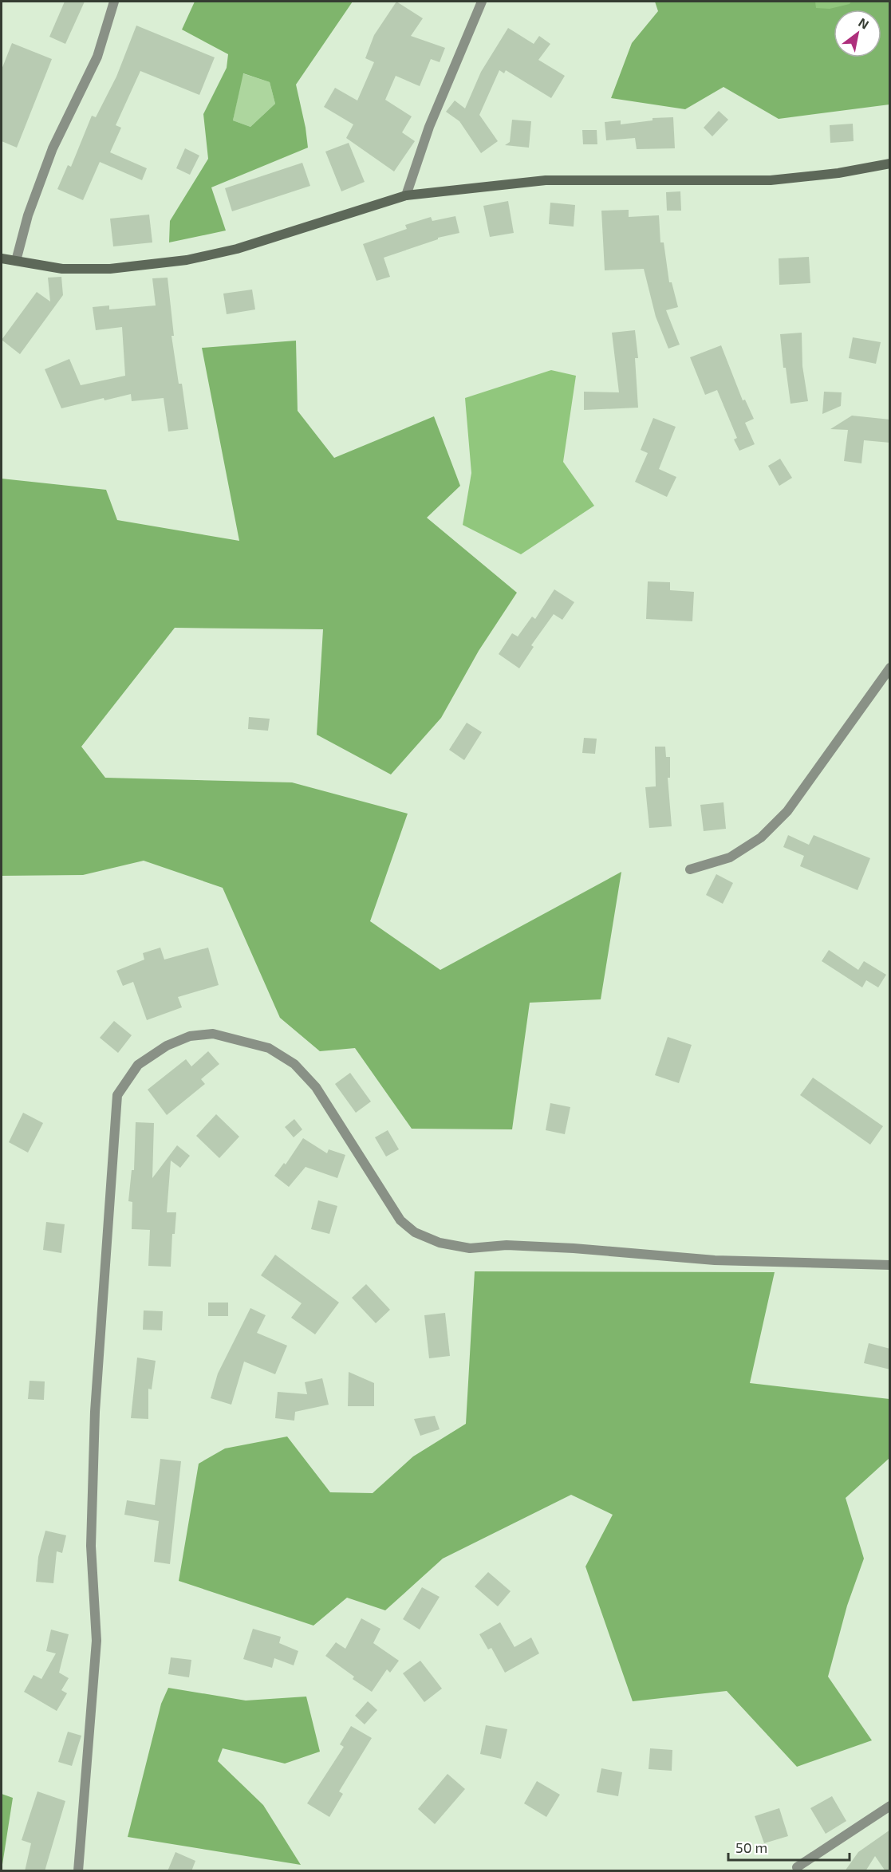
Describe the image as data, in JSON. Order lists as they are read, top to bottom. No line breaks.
{"scale_bar":"50 m","north":"top right"}
